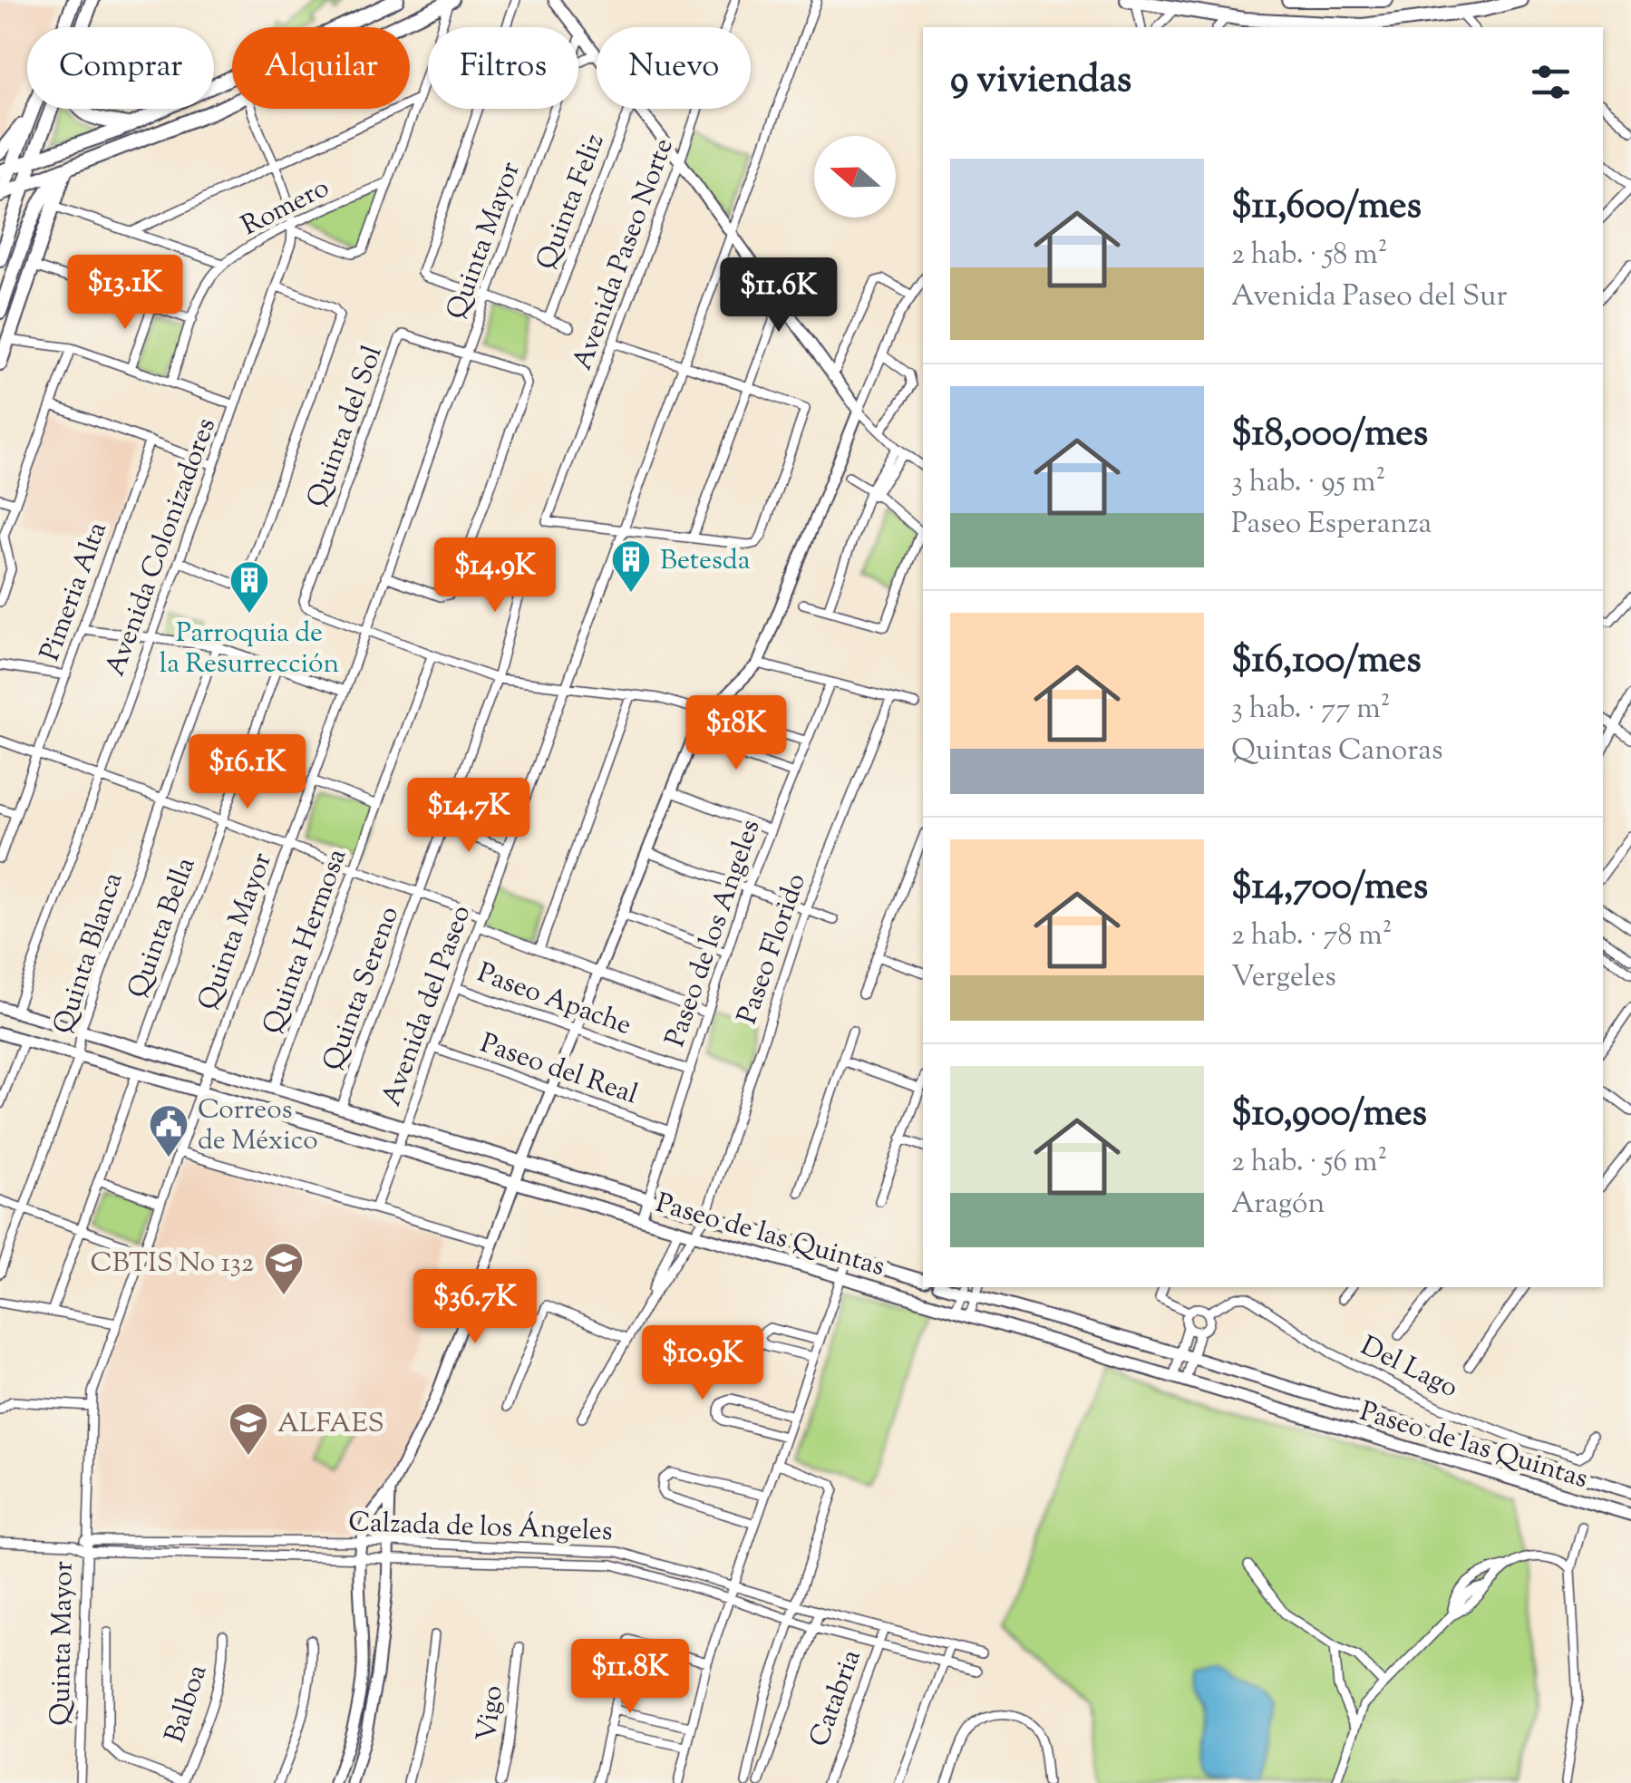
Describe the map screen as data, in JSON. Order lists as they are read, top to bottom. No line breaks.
{"streets":{"main road":["Paseo de las Quintas"],"street":["Quinta Feliz","Romero","Quinta Mayor","Avenida Paseo Norte","Quinta del Sol","Avenida Colonizadores","Pimeria Alta","Quinta Bella","Paseo de los Angeles","Quinta Hermosa","Paseo Florido","Quinta Blanca","Quinta Sereno","Paseo Apache","Avenida del Paseo","Paseo del Real","Del Lago","Calzada de los Ángeles","Catabria","Balboa","Vigo"]},"crossings":[["Romero","Avenida Colonizadores"],["Quinta Mayor","Quinta del Sol"],["Quinta Mayor","Paseo de las Quintas"],["Quinta Mayor","Calzada de los Ángeles"],["Avenida Paseo Norte","Avenida del Paseo"],["Quinta del Sol","Avenida Colonizadores"],["Avenida Colonizadores","Paseo de las Quintas"],["Quinta Bella","Paseo de las Quintas"],["Paseo de los Angeles","Paseo Apache"],["Paseo de los Angeles","Paseo del Real"],["Paseo de los Angeles","Paseo de las Quintas"],["Quinta Hermosa","Paseo de las Quintas"],["Paseo Florido","Paseo de las Quintas"],["Quinta Blanca","Paseo de las Quintas"],["Quinta Sereno","Paseo de las Quintas"],["Paseo Apache","Avenida del Paseo"],["Avenida del Paseo","Paseo del Real"],["Avenida del Paseo","Paseo de las Quintas"],["Calzada de los Ángeles","Catabria"]],"places":{"building":["Betesda","Parroquia de la Resurrección"],"public building":["Correos de México"],"school or university":["CBTIS No 132","ALFAES"]},"north":"left","page":{"chip":["Comprar","Alquilar","Filtros","Nuevo"],"heading":"9 viviendas","list":[{"name":"$11,600/mes","note":"2 hab. · 58 m² · Avenida Paseo del Sur"},{"name":"$18,000/mes","note":"3 hab. · 95 m² · Paseo Esperanza"},{"name":"$16,100/mes","note":"3 hab. · 77 m² · Quintas Canoras"},{"name":"$14,700/mes","note":"2 hab. · 78 m² · Vergeles"},{"name":"$10,900/mes","note":"2 hab. · 56 m² · Aragón"}],"price":["$13.1K","$11.6K","$14.9K","$18K","$16.1K","$14.7K","$36.7K","$10.9K","$11.8K"]}}
